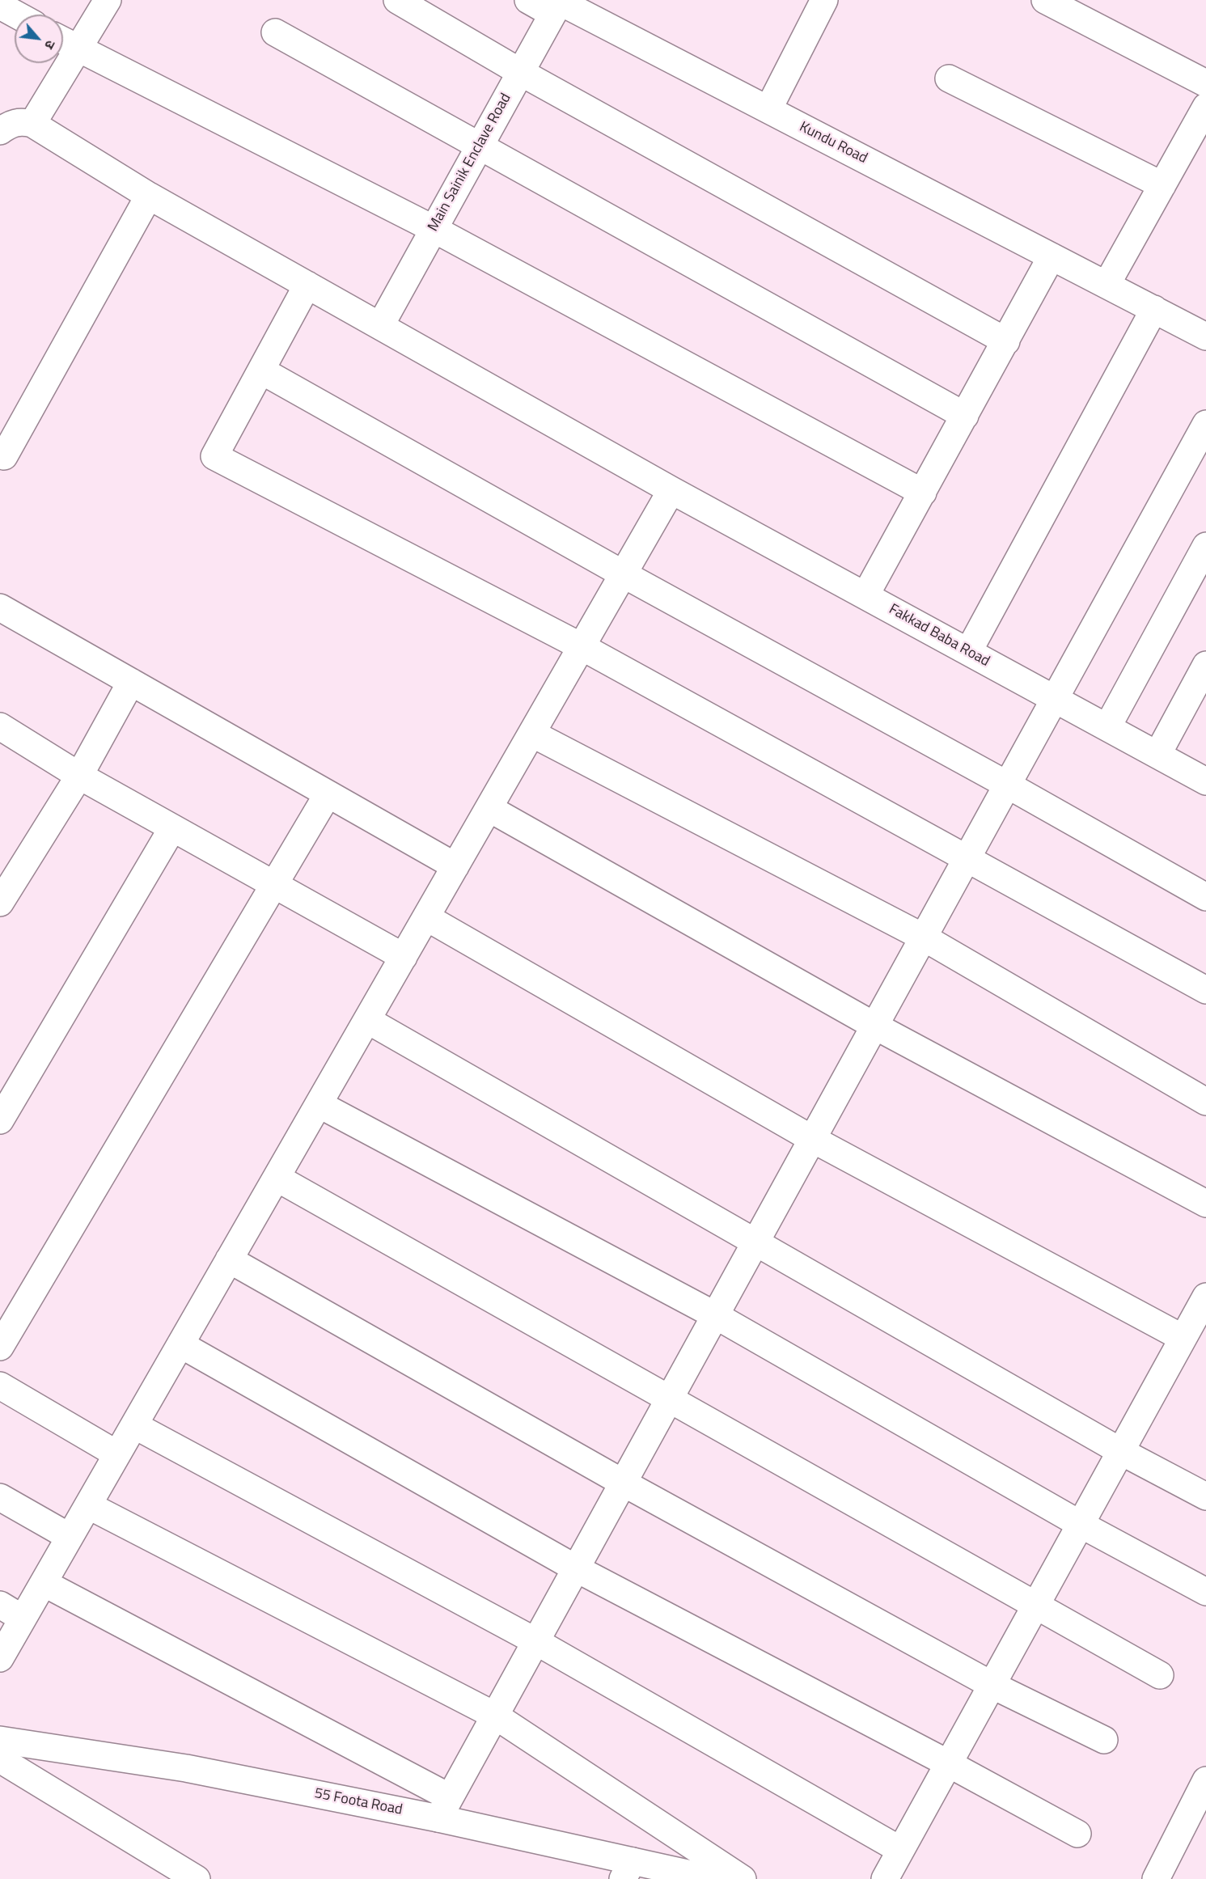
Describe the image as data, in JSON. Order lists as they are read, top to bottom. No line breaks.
{"streets":{"street":["Kundu Road","Main Sainik Enclave Road","Fakkad Baba Road","55 Foota Road"]},"crossings":[["Kundu Road","Main Sainik Enclave Road"],["Main Sainik Enclave Road","Fakkad Baba Road"]],"north":"bottom right"}
